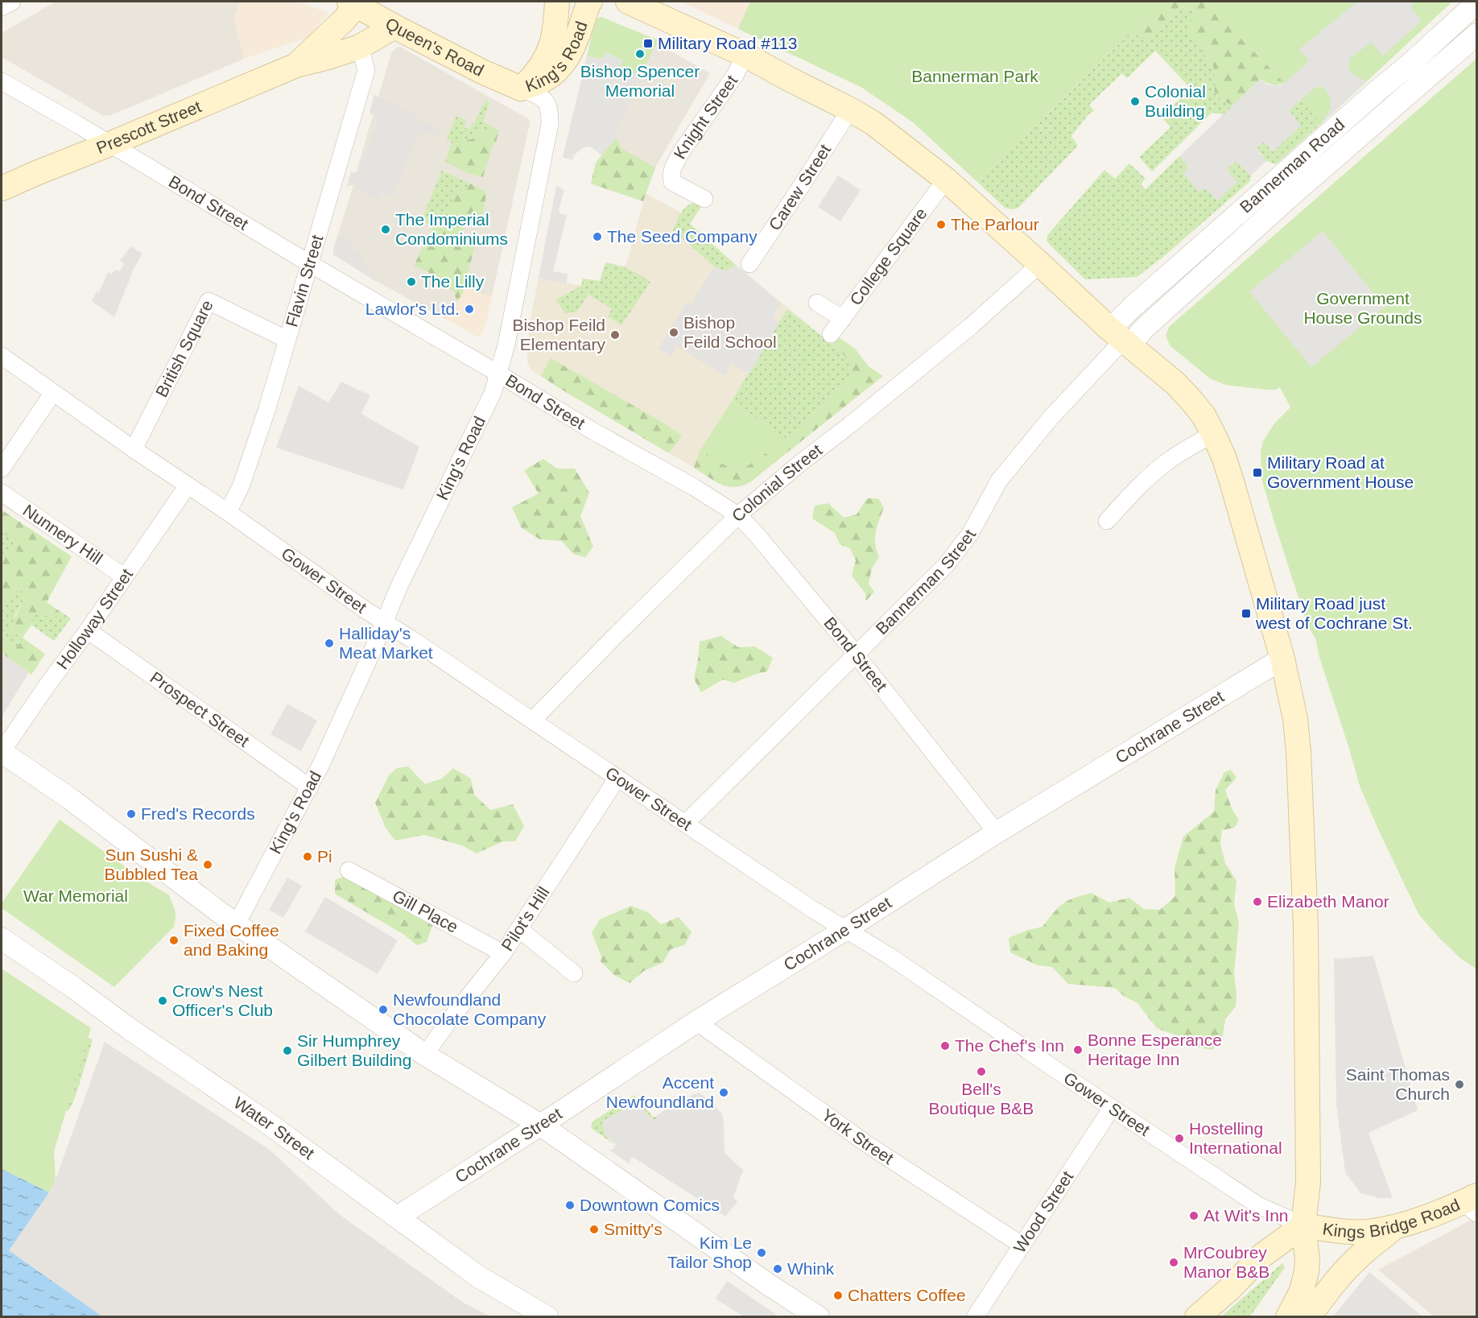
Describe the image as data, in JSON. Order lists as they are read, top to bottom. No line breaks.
{"streets":{"main road":["Queen's Road","King's Road","Prescott Street","Kings Bridge Road"],"street":["Knight Street","Bannerman Road","Carew Street","Bond Street","College Square","Flavin Street","British Square","Colonial Street","Nunnery Hill","Gower Street","Bannerman Street","Holloway Street","Prospect Street","Cochrane Street","Gill Place","Pilot's Hill","Water Street","York Street","Wood Street"]},"crossings":[["Queen's Road","King's Road"],["Queen's Road","Prescott Street"],["King's Road","Bond Street"],["King's Road","Gower Street"],["King's Road","Prospect Street"],["Prescott Street","Bond Street"],["Prescott Street","Flavin Street"],["Bannerman Road","Bannerman Street"],["Bond Street","Flavin Street"],["Bond Street","Colonial Street"],["Bond Street","Bannerman Street"],["Bond Street","Cochrane Street"],["Flavin Street","British Square"],["Flavin Street","Gower Street"],["British Square","Gower Street"],["Colonial Street","Gower Street"],["Nunnery Hill","Holloway Street"],["Gower Street","Bannerman Street"],["Gower Street","Holloway Street"],["Gower Street","Cochrane Street"],["Gower Street","Pilot's Hill"],["Gower Street","Wood Street"],["Gower Street","Kings Bridge Road"],["Holloway Street","Prospect Street"],["Cochrane Street","Water Street"],["Cochrane Street","York Street"],["Gill Place","Pilot's Hill"],["York Street","Wood Street"]],"parks":["Bannerman Park","Government House Grounds","War Memorial"],"places":{"transit":["Military Road #113","Military Road at Government House","Military Road just west of Cochrane St."],"other":["Bishop Spencer Memorial","Colonial Building","The Parlour","The Imperial Condominiums","The Seed Company","The Lilly","Lawlor's Ltd.","Bishop Feild School","Bishop Feild Elementary","Halliday's Meat Market","Fred's Records","Pi","Sun Sushi & Bubbled Tea","Elizabeth Manor","Fixed Coffee and Baking","Crow's Nest Officer's Club","Newfoundland Chocolate Company","The Chef's Inn","Bonne Esperance Heritage Inn","Sir Humphrey Gilbert Building","Bell's Boutique B&B","Saint Thomas Church","Accent Newfoundland","Hostelling International","Downtown Comics","At Wit's Inn","Smitty's","Kim Le Tailor Shop","MrCoubrey Manor B&B","Whink","Chatters Coffee"]}}
